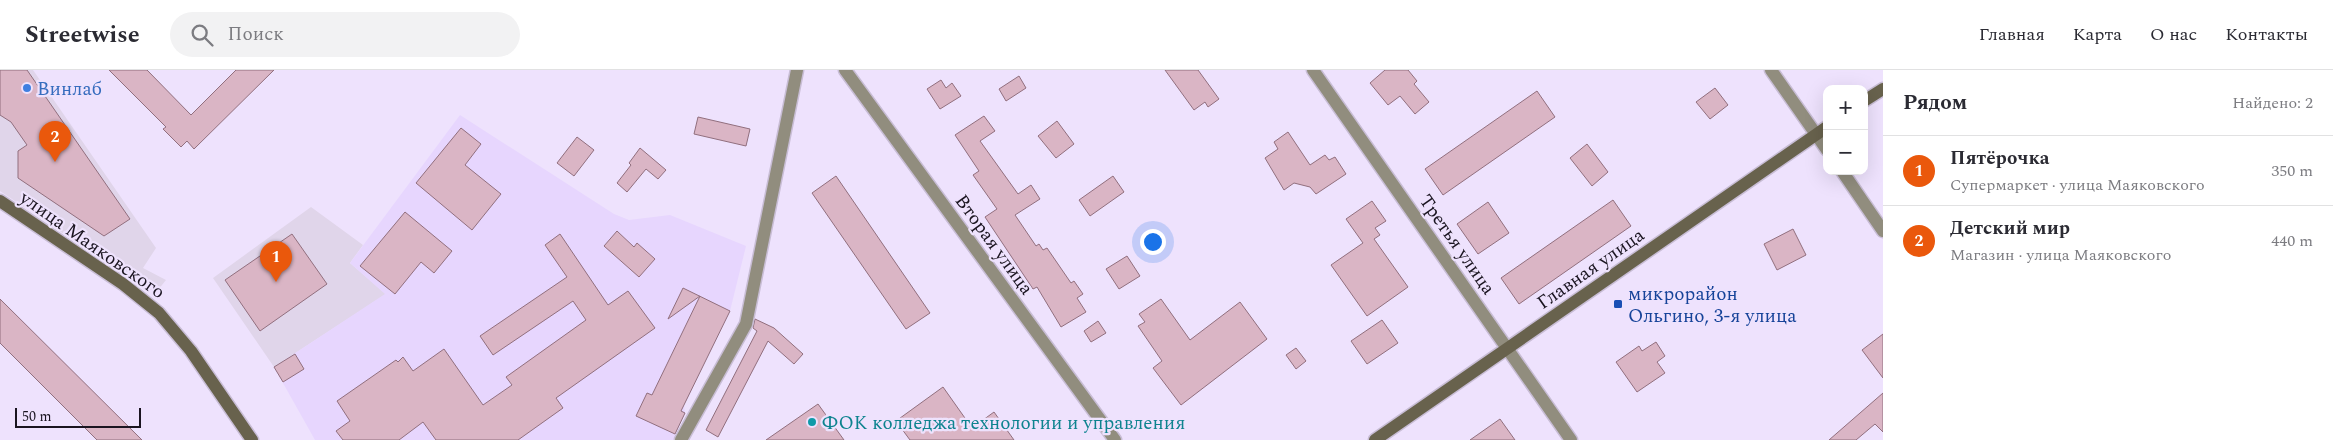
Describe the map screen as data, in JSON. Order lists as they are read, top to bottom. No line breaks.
{"streets":{"street":["улица Маяковского","Вторая улица","Третья улица","Главная улица"]},"crossings":[["Третья улица","Главная улица"]],"places":{"other":["Винлаб","ФОК колледжа технологии и управления"],"transit":["микрорайон Ольгино, 3-я улица"]},"scale_bar":"50 m","page":{"header":"Streetwise","search":"Поиск","nav":["Главная","Карта","О нас","Контакты"],"heading":["Рядом","Найдено: 2"],"map_buttons":["+","−"],"pins":["2","1"],"list":[{"mark":"1","name":"Пятёрочка","note":"Супермаркет · улица Маяковского","value":"350 m"},{"mark":"2","name":"Детский мир","note":"Магазин · улица Маяковского","value":"440 m"}],"scale":"50 m"}}
